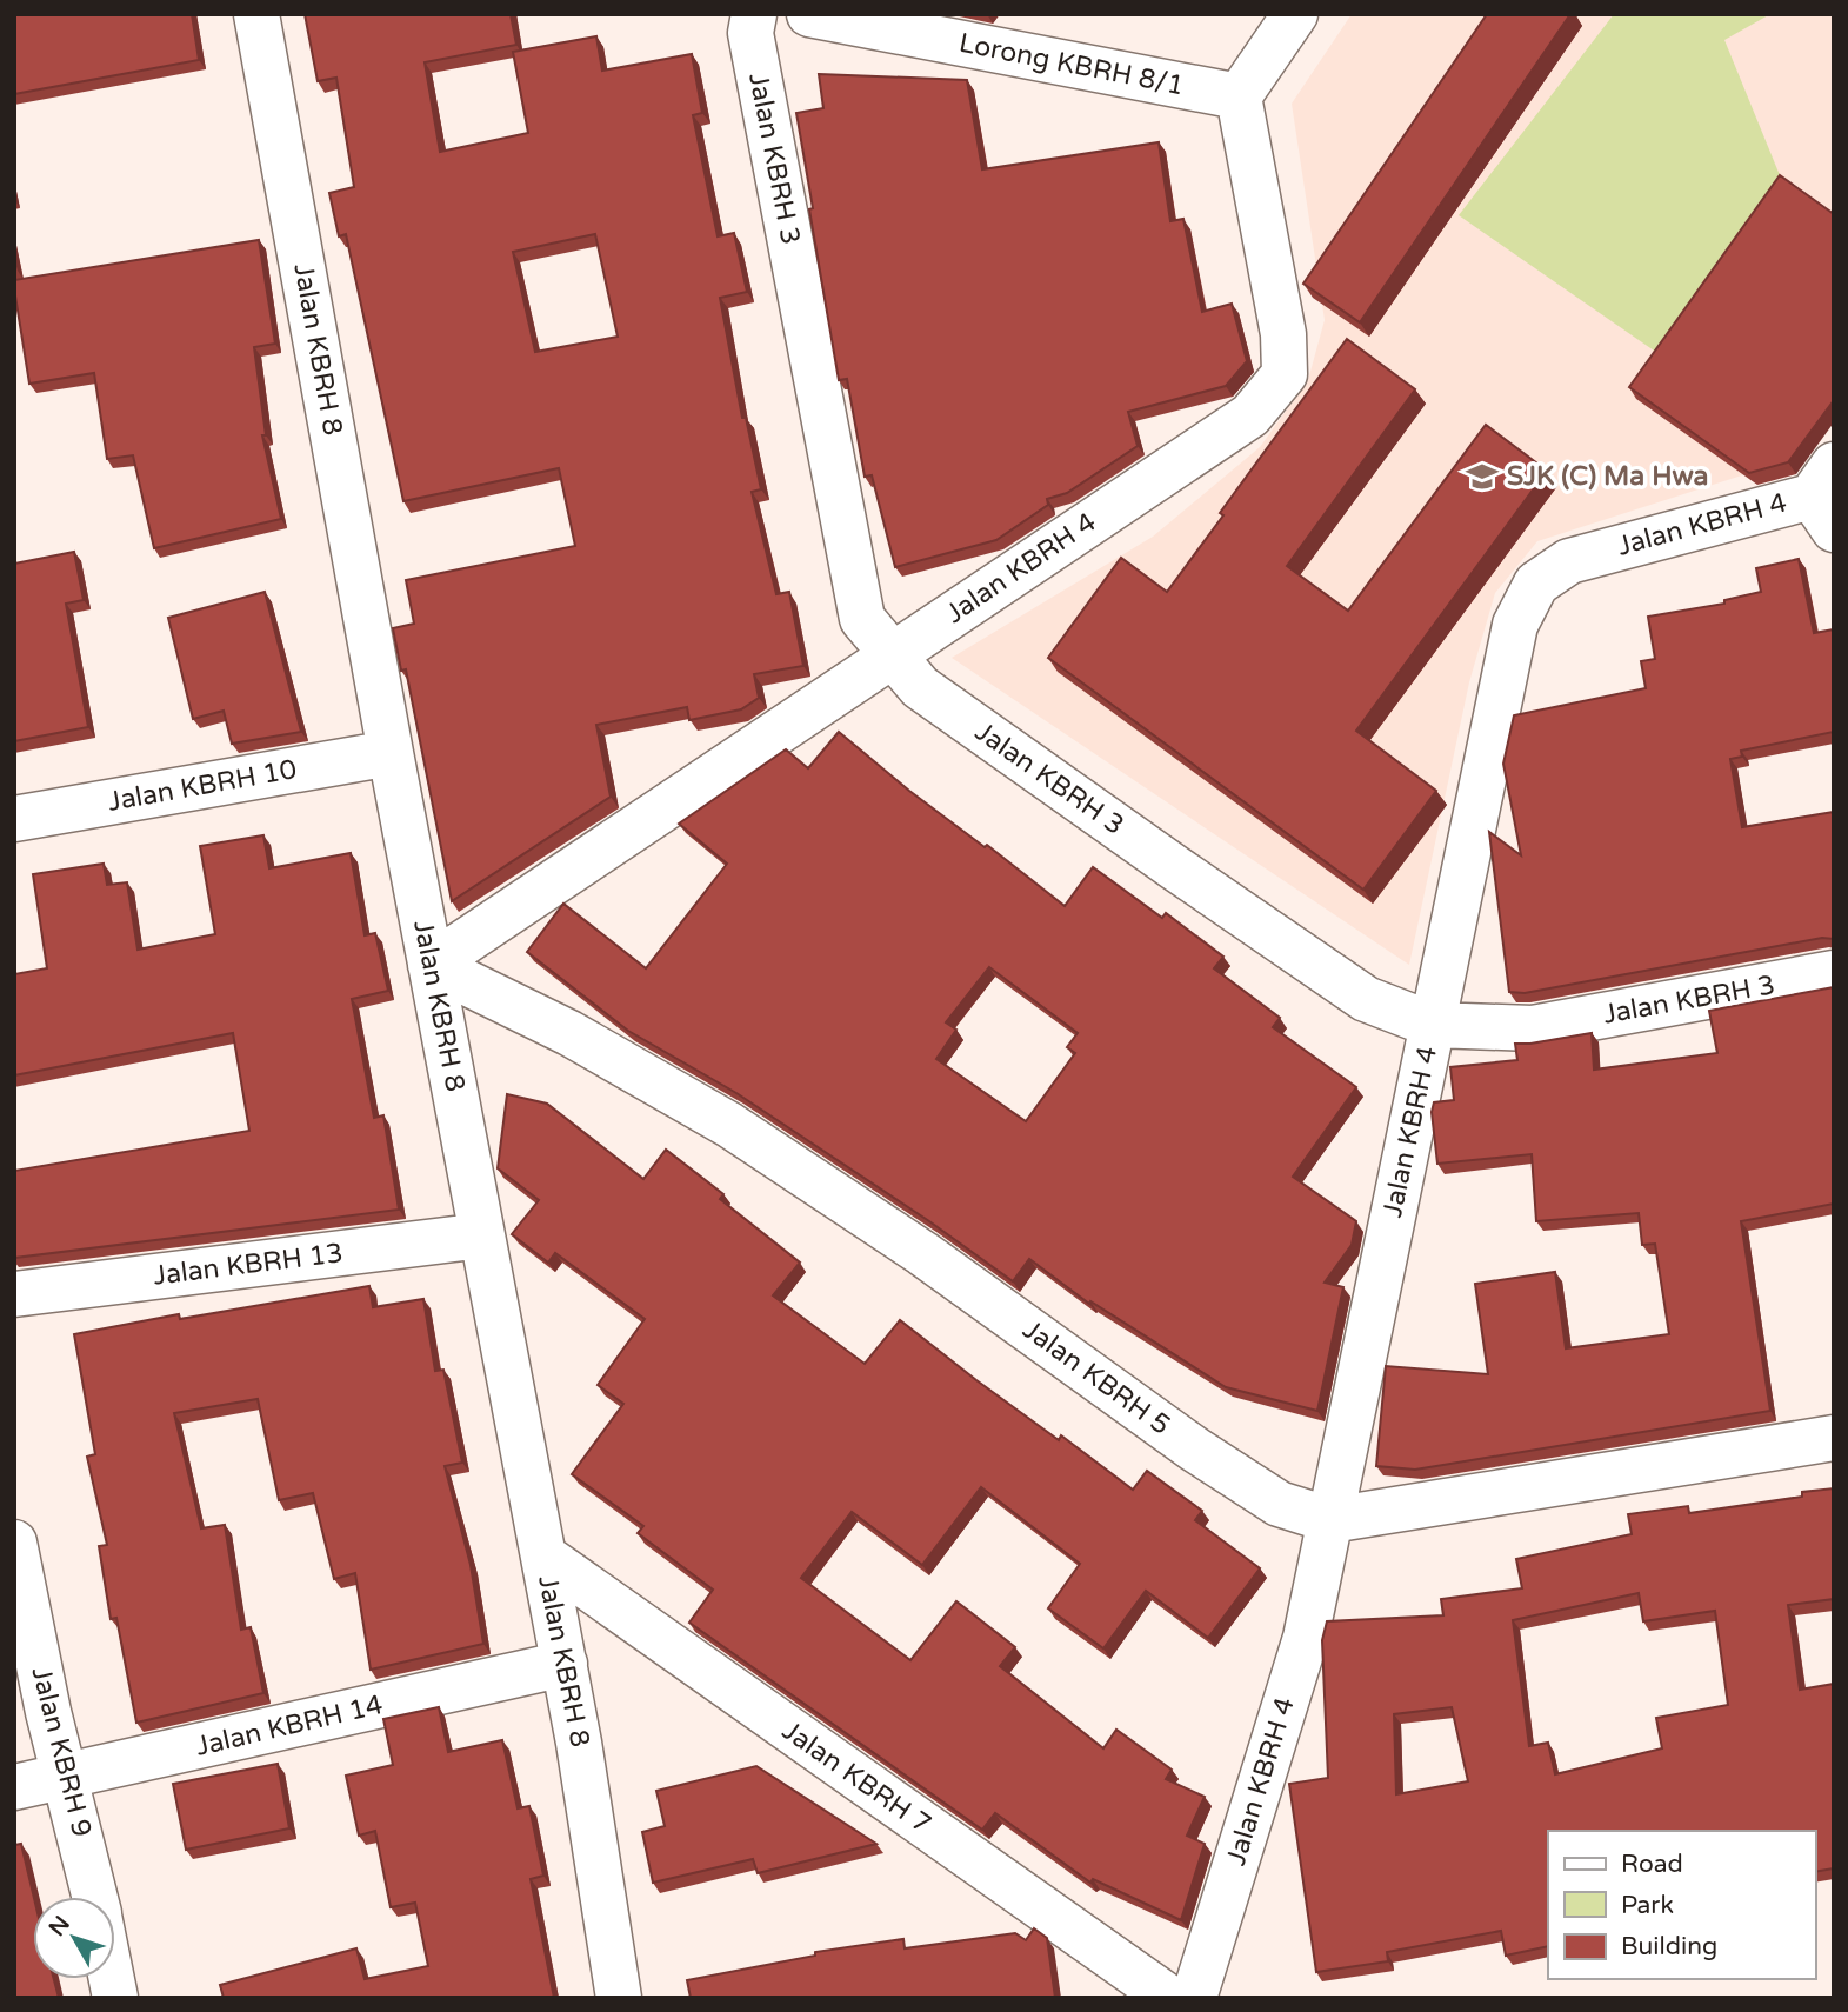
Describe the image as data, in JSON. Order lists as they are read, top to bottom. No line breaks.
{"streets":{"street":["Lorong KBRH 8/1","Jalan KBRH 3","Jalan KBRH 8","Jalan KBRH 4","Jalan KBRH 10","Jalan KBRH 13","Jalan KBRH 5","Jalan KBRH 14","Jalan KBRH 9","Jalan KBRH 7"]},"crossings":[["Lorong KBRH 8/1","Jalan KBRH 4"],["Jalan KBRH 3","Jalan KBRH 4"],["Jalan KBRH 8","Jalan KBRH 4"],["Jalan KBRH 8","Jalan KBRH 10"],["Jalan KBRH 8","Jalan KBRH 13"],["Jalan KBRH 8","Jalan KBRH 5"],["Jalan KBRH 8","Jalan KBRH 14"],["Jalan KBRH 8","Jalan KBRH 7"],["Jalan KBRH 4","Jalan KBRH 5"],["Jalan KBRH 14","Jalan KBRH 9"]],"places":{"school or university":["SJK (C) Ma Hwa"]},"legend":["Road","Park","Building"],"north":"top left"}
